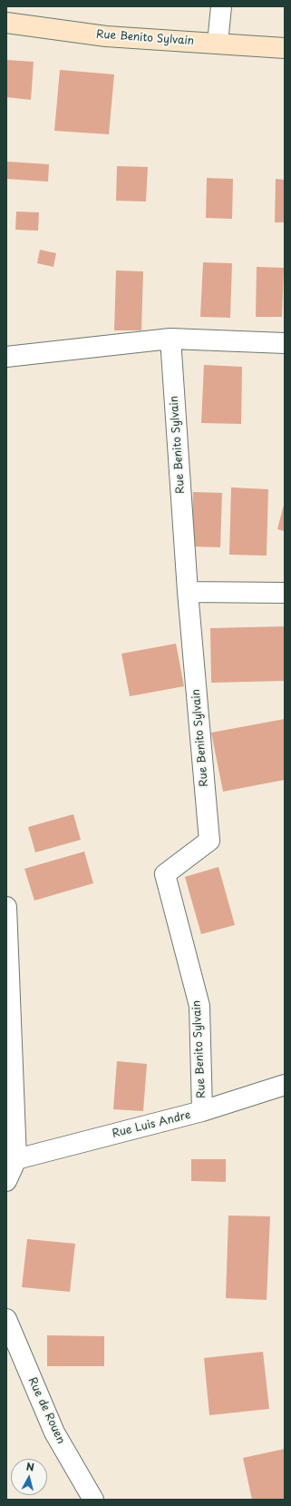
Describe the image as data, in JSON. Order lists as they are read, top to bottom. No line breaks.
{"streets":{"main road":["Rue Benito Sylvain"],"street":["Rue Luis Andre","Rue de Rouen"]},"crossings":[["Rue Benito Sylvain","Rue Luis Andre"]],"north":"top"}
